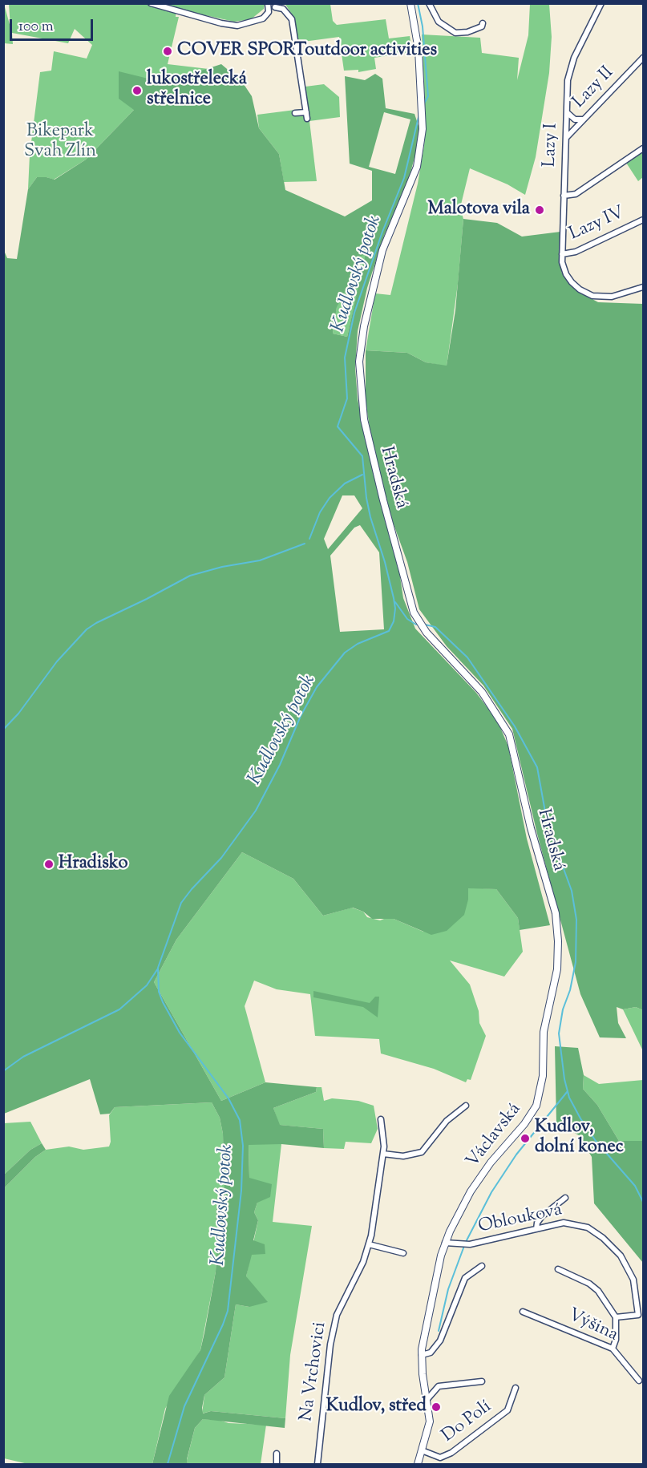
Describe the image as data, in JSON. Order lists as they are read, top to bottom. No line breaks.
{"streets":{"street":["Lazy II","Lazy I","Lazy IV","Hradská","Václavská","Oblouková","Výšina","Na Vrchovici","Do Polí"]},"crossings":[["Lazy II","Lazy I"],["Lazy I","Lazy IV"],["Hradská","Václavská"],["Václavská","Oblouková"],["Václavská","Do Polí"]],"water":["Kudlovský potok"],"parks":["Bikepark Svah Zlín"],"places":["COVER SPORToutdoor activities","lukostřelecká střelnice","Malotova vila","Hradisko","Kudlov, dolní konec","Kudlov, střed"],"scale_bar":"100 m"}
